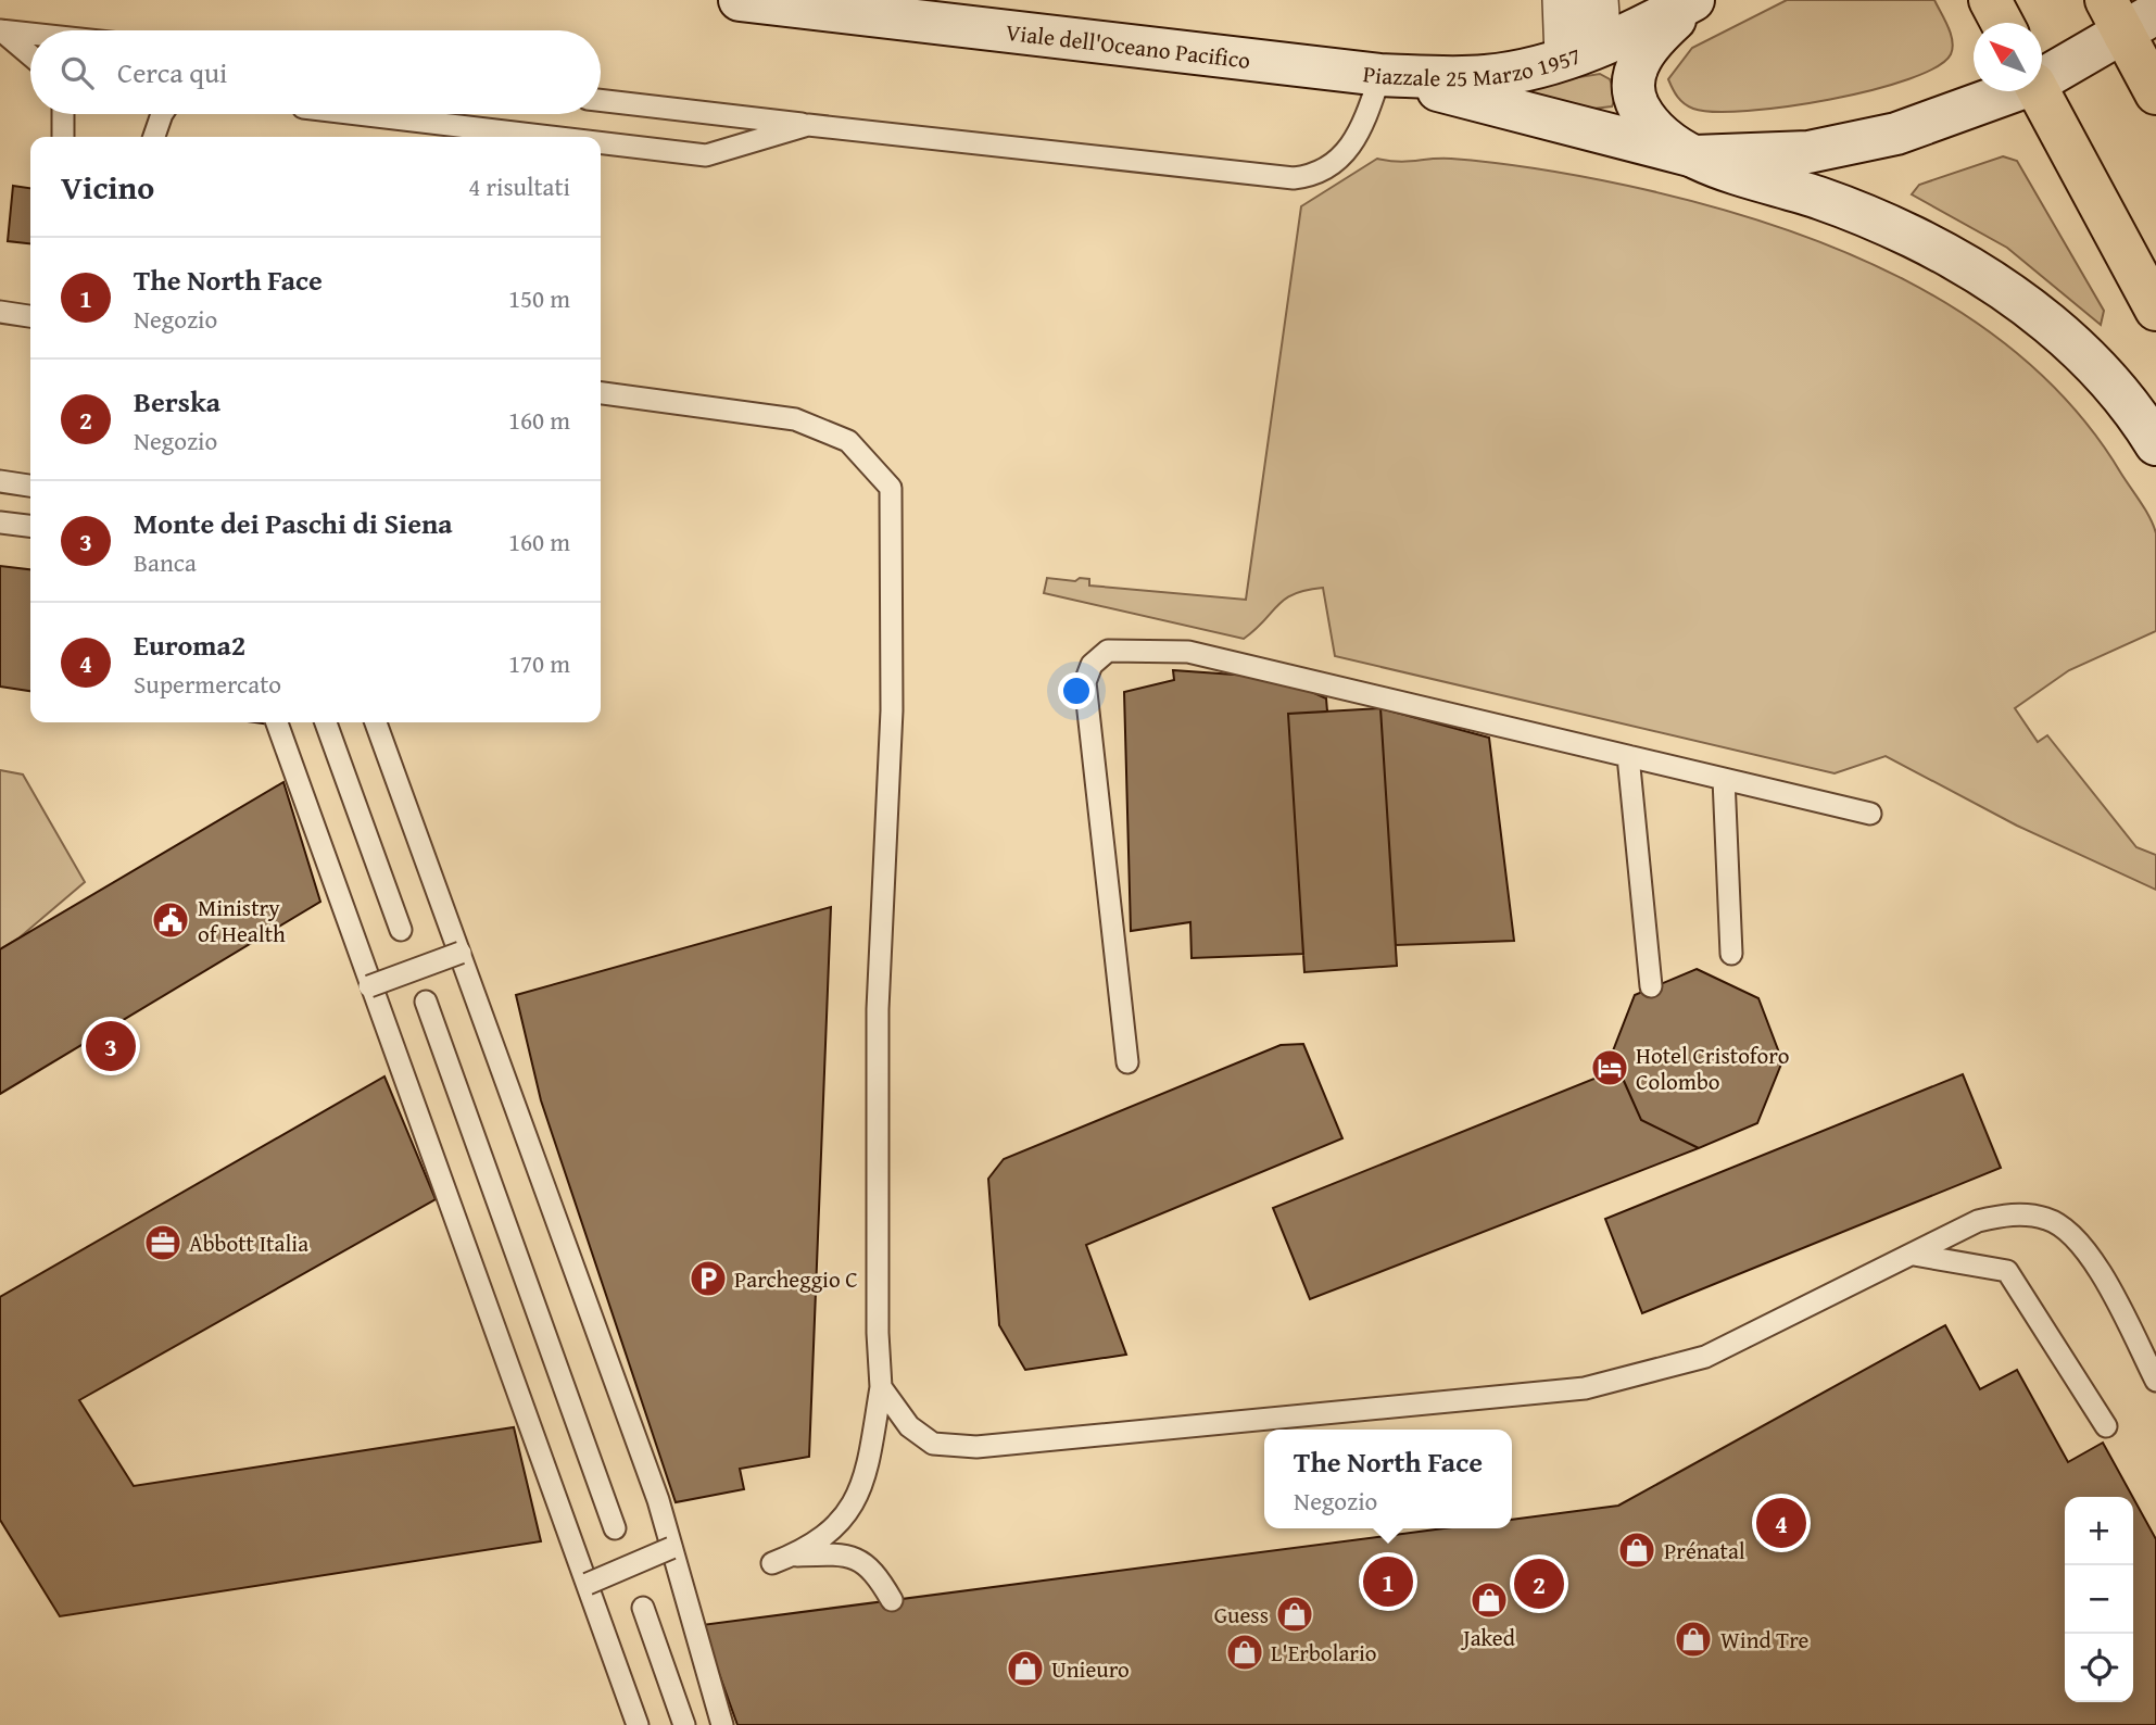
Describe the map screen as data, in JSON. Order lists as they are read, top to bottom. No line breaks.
{"streets":{"main road":["Viale dell'Oceano Pacifico","Piazzale 25 Marzo 1957"]},"crossings":[["Viale dell'Oceano Pacifico","Piazzale 25 Marzo 1957"]],"places":{"public building":["Ministry of Health"],"hotel":["Hotel Cristoforo Colombo"],"office":["Abbott Italia"],"parking":["Parcheggio C"],"shop":["Prénatal","Jaked","Guess","Wind Tre","L'Erbolario","Unieuro"]},"north":"top left","page":{"search":"Cerca qui","heading":["Vicino","4 risultati"],"list":[{"mark":"1","name":"The North Face","note":"Negozio","value":"150 m"},{"mark":"2","name":"Berska","note":"Negozio","value":"160 m"},{"mark":"3","name":"Monte dei Paschi di Siena","note":"Banca","value":"160 m"},{"mark":"4","name":"Euroma2","note":"Supermercato","value":"170 m"}],"pins":["3","4","1","2"],"popup":["The North Face","Negozio"],"map_buttons":["+","−"]}}
